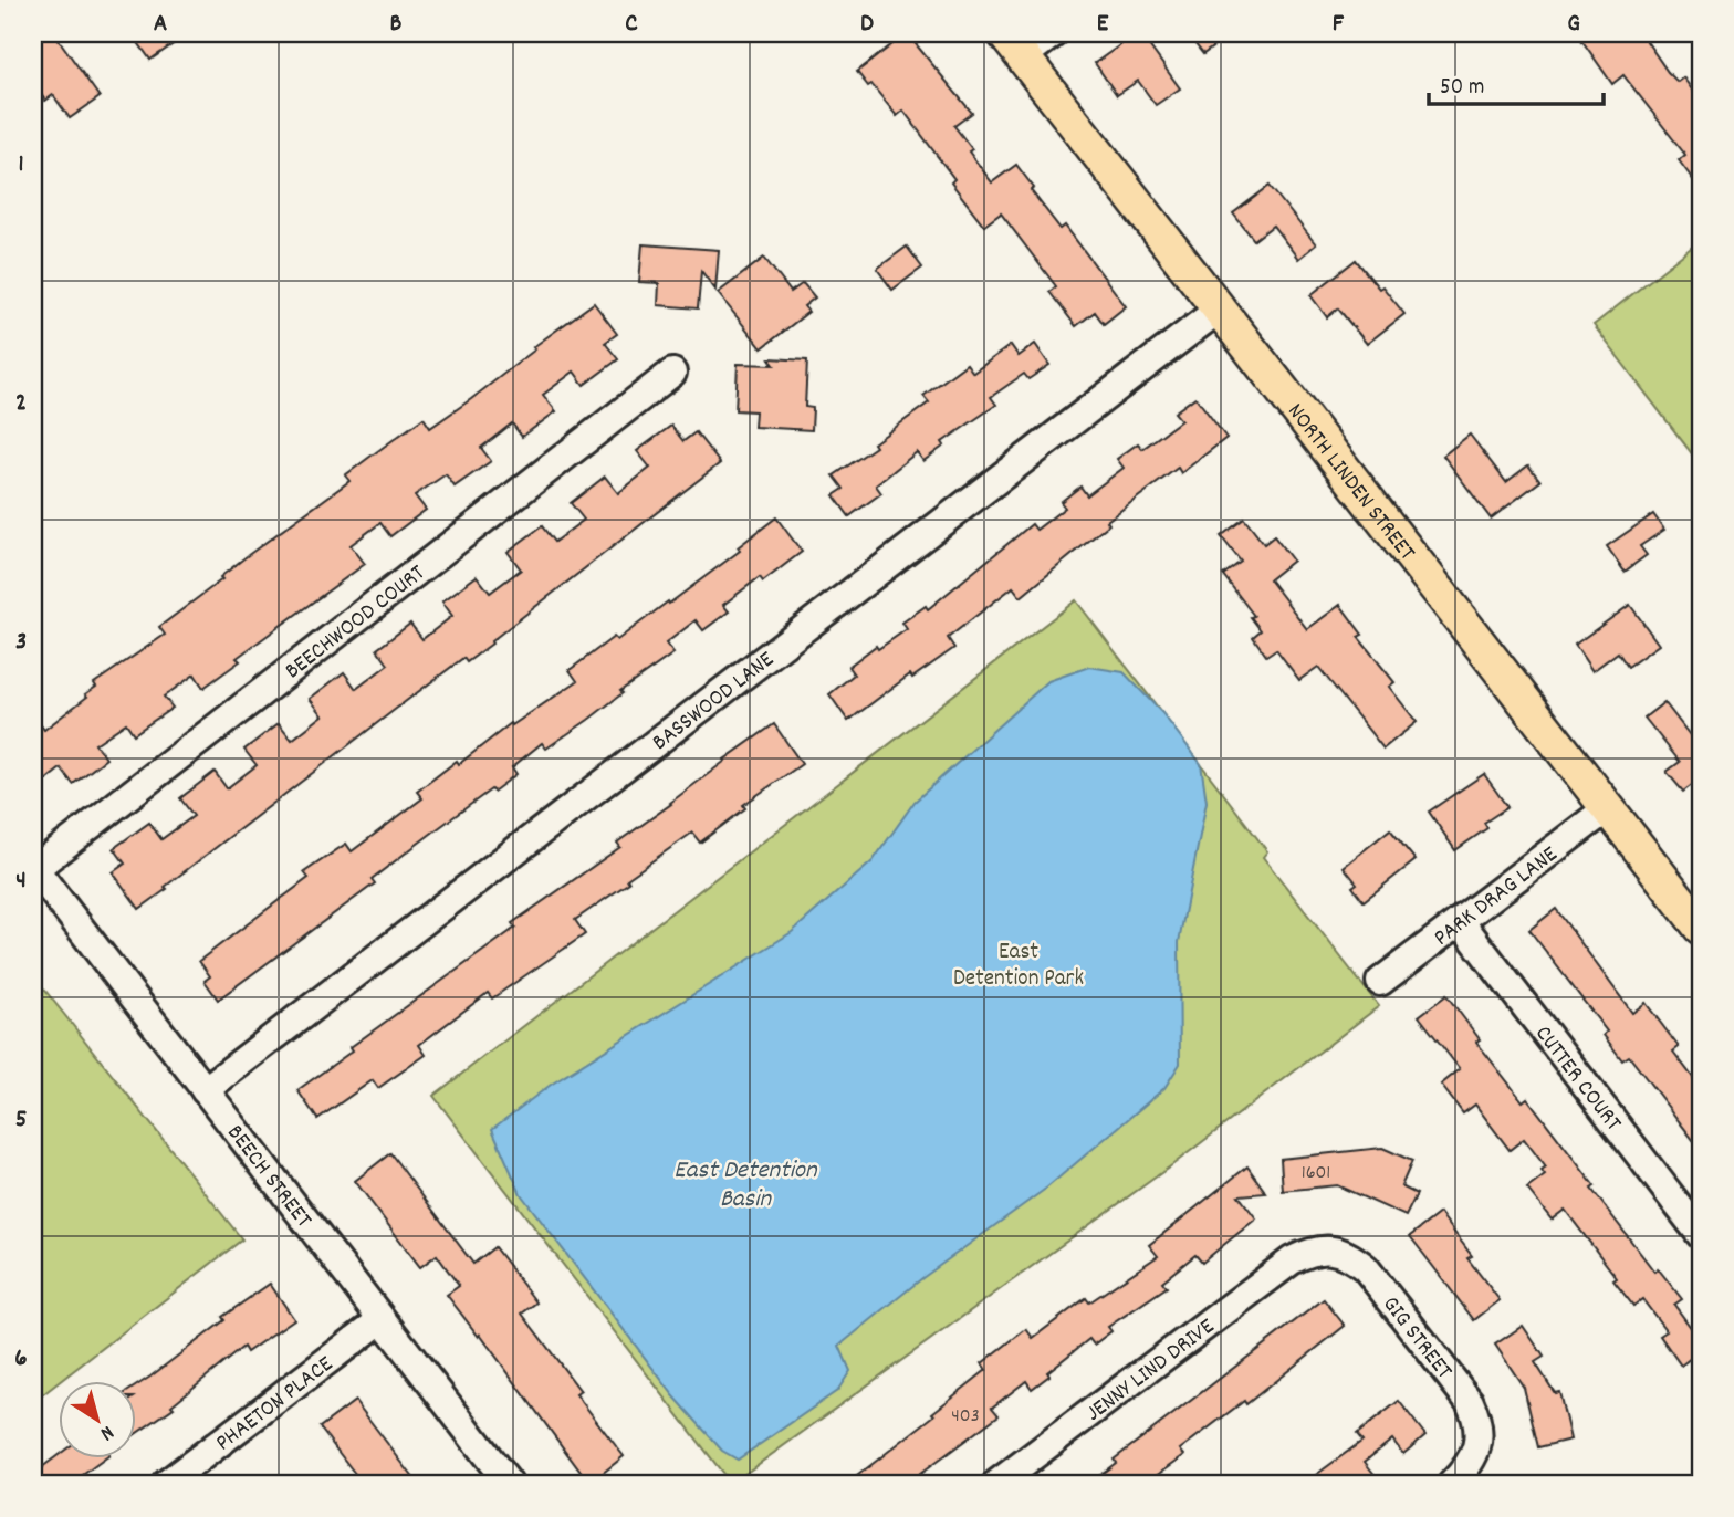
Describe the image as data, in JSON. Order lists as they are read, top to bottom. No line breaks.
{"streets":{"main road":["NORTH LINDEN STREET"],"street":["BEECHWOOD COURT","BASSWOOD LANE","PARK DRAG LANE","CUTTER COURT","BEECH STREET","GIG STREET","JENNY LIND DRIVE","PHAETON PLACE"]},"crossings":[["NORTH LINDEN STREET","BASSWOOD LANE"],["NORTH LINDEN STREET","PARK DRAG LANE"],["BEECHWOOD COURT","BEECH STREET"],["BASSWOOD LANE","BEECH STREET"],["PARK DRAG LANE","CUTTER COURT"],["BEECH STREET","PHAETON PLACE"],["GIG STREET","JENNY LIND DRIVE"]],"water":["East Detention Basin"],"parks":["East Detention Park"],"house_numbers":["1601","403"],"scale_bar":"50 m","north":"bottom right","grid":{"columns":["A","B","C","D","E","F","G"],"rows":["1","2","3","4","5","6"]}}
